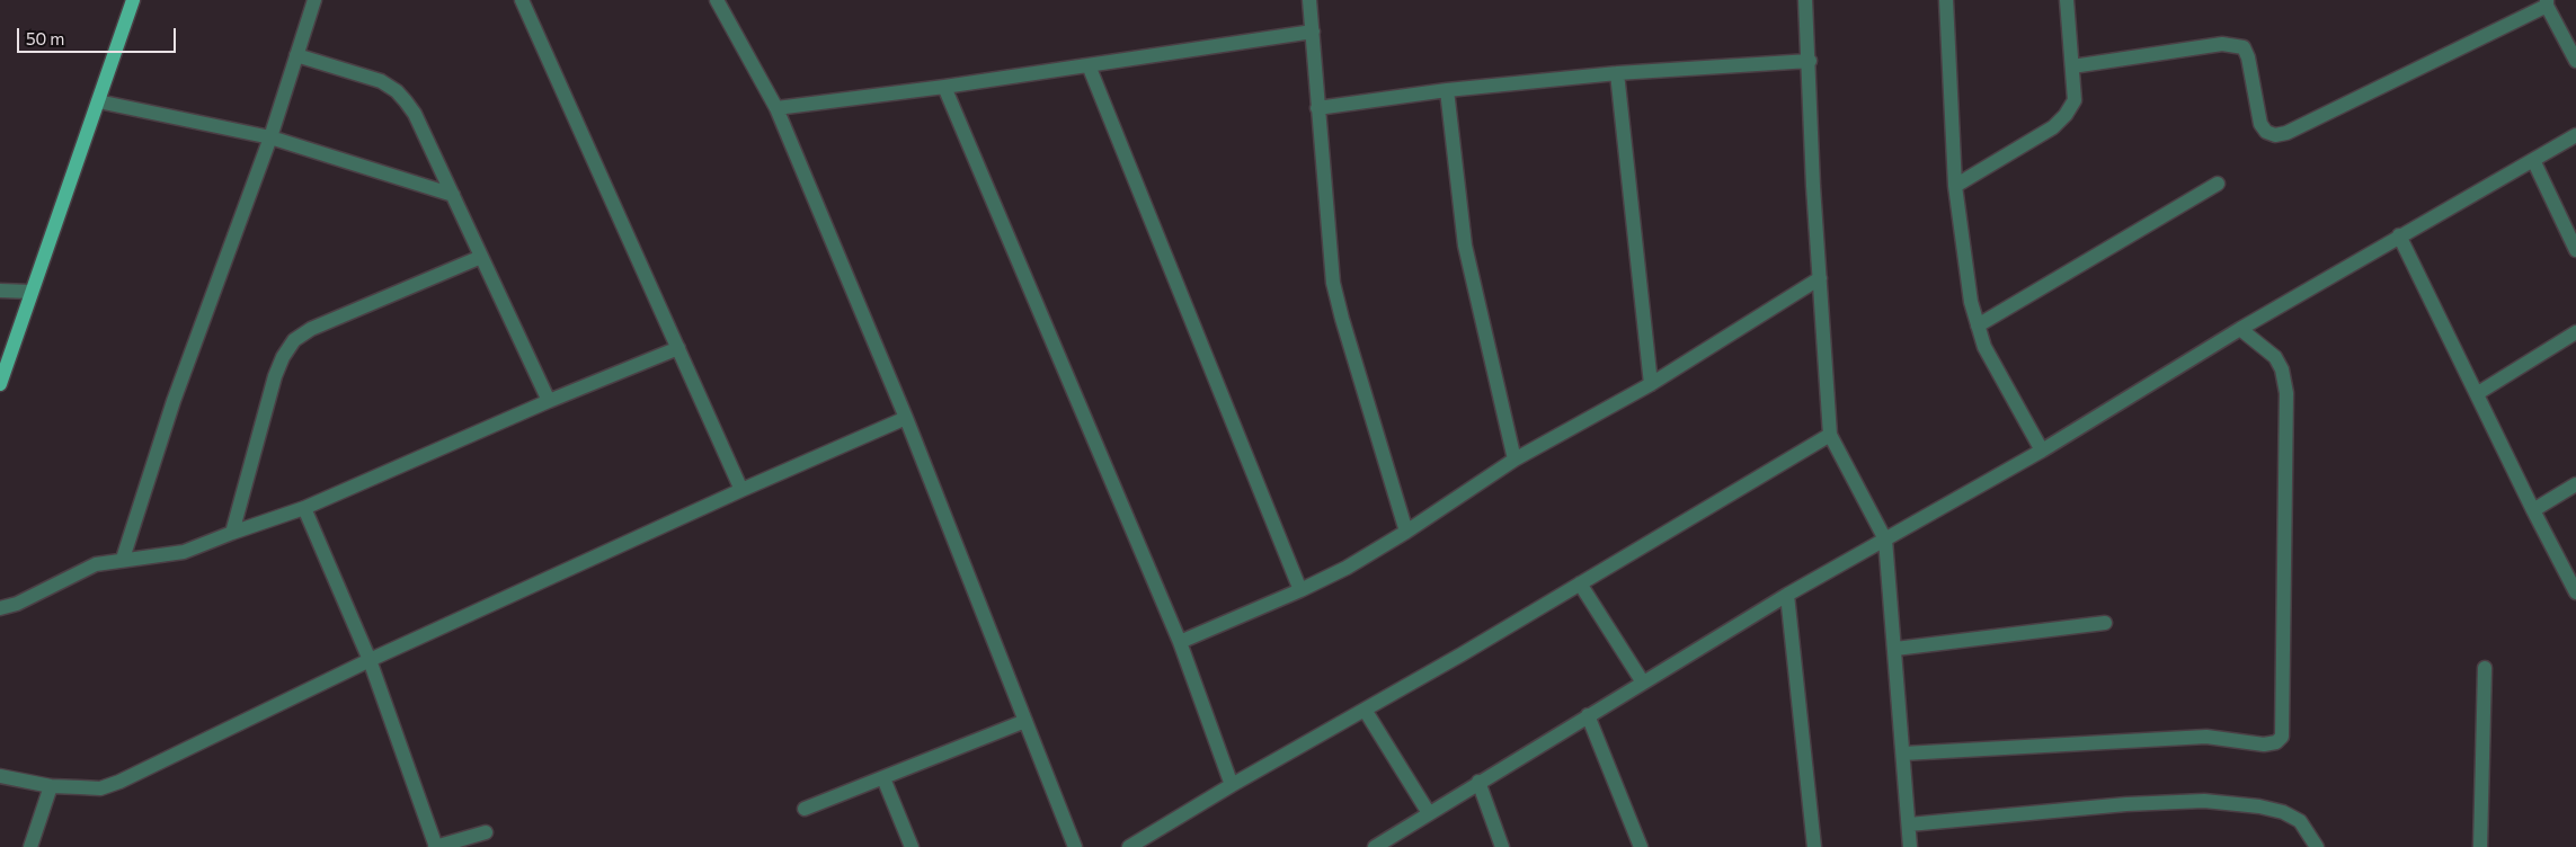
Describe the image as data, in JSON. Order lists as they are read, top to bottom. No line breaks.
{"scale_bar":"50 m"}
